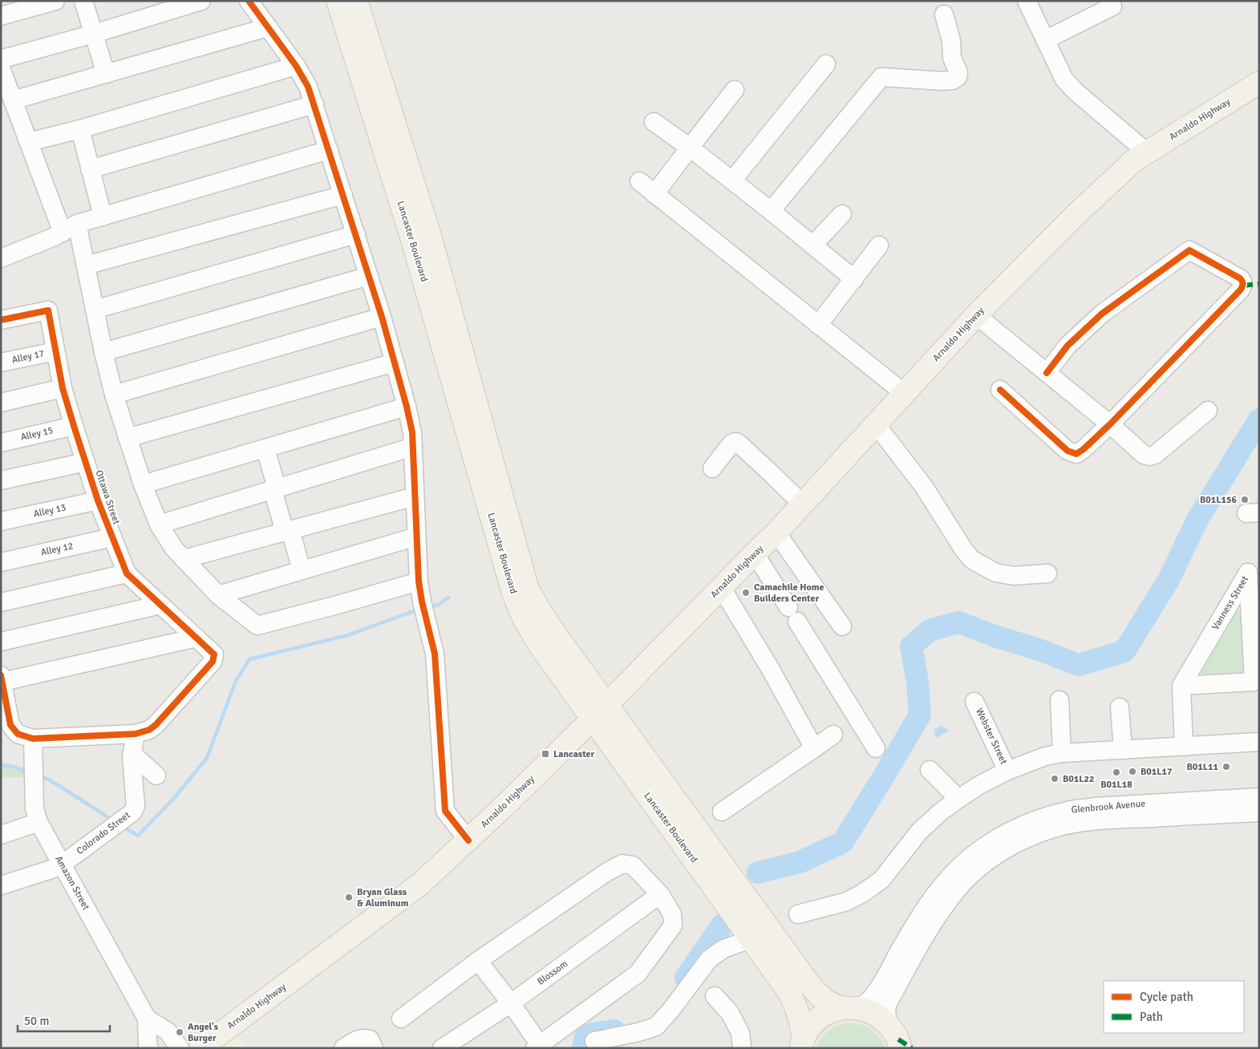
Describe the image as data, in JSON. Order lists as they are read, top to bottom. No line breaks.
{"streets":{"main road":["Arnaldo Highway","Lancaster Boulevard"],"street":["Alley 17","Alley 15","Ottawa Street","Alley 13","Alley 12","Vanness Street","Webster Street","Glenbrook Avenue","Colorado Street","Amazon Street","Blossom"]},"crossings":[["Arnaldo Highway","Lancaster Boulevard"],["Lancaster Boulevard","Glenbrook Avenue"],["Alley 17","Ottawa Street"],["Alley 15","Ottawa Street"],["Ottawa Street","Alley 13"],["Ottawa Street","Alley 12"],["Ottawa Street","Colorado Street"],["Colorado Street","Amazon Street"]],"places":{"other":["B01L156","Camachile Home Builders Center","B01L11","B01L17","B01L18","B01L22","Bryan Glass & Aluminum","Angel's Burger"],"transit":["Lancaster"]},"legend":["Cycle path","Path"],"scale_bar":"50 m"}
